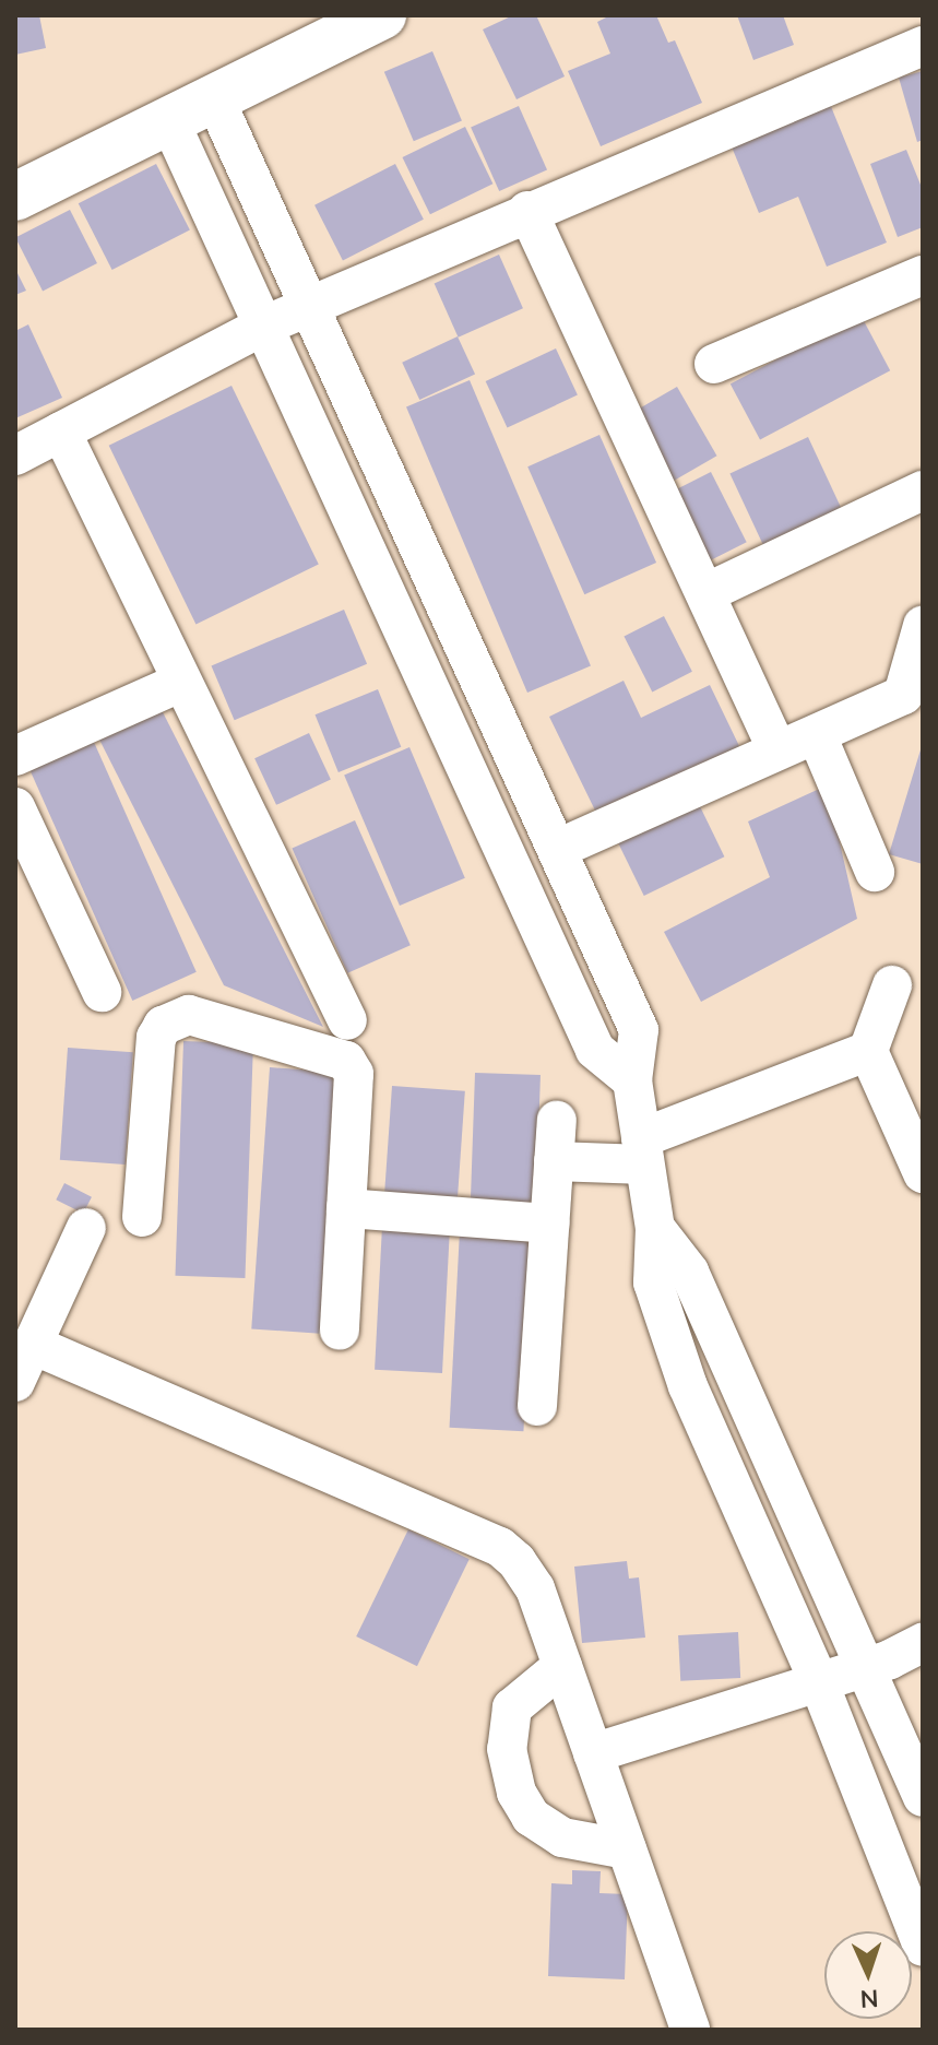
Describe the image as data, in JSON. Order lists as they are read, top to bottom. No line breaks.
{"north":"bottom"}
